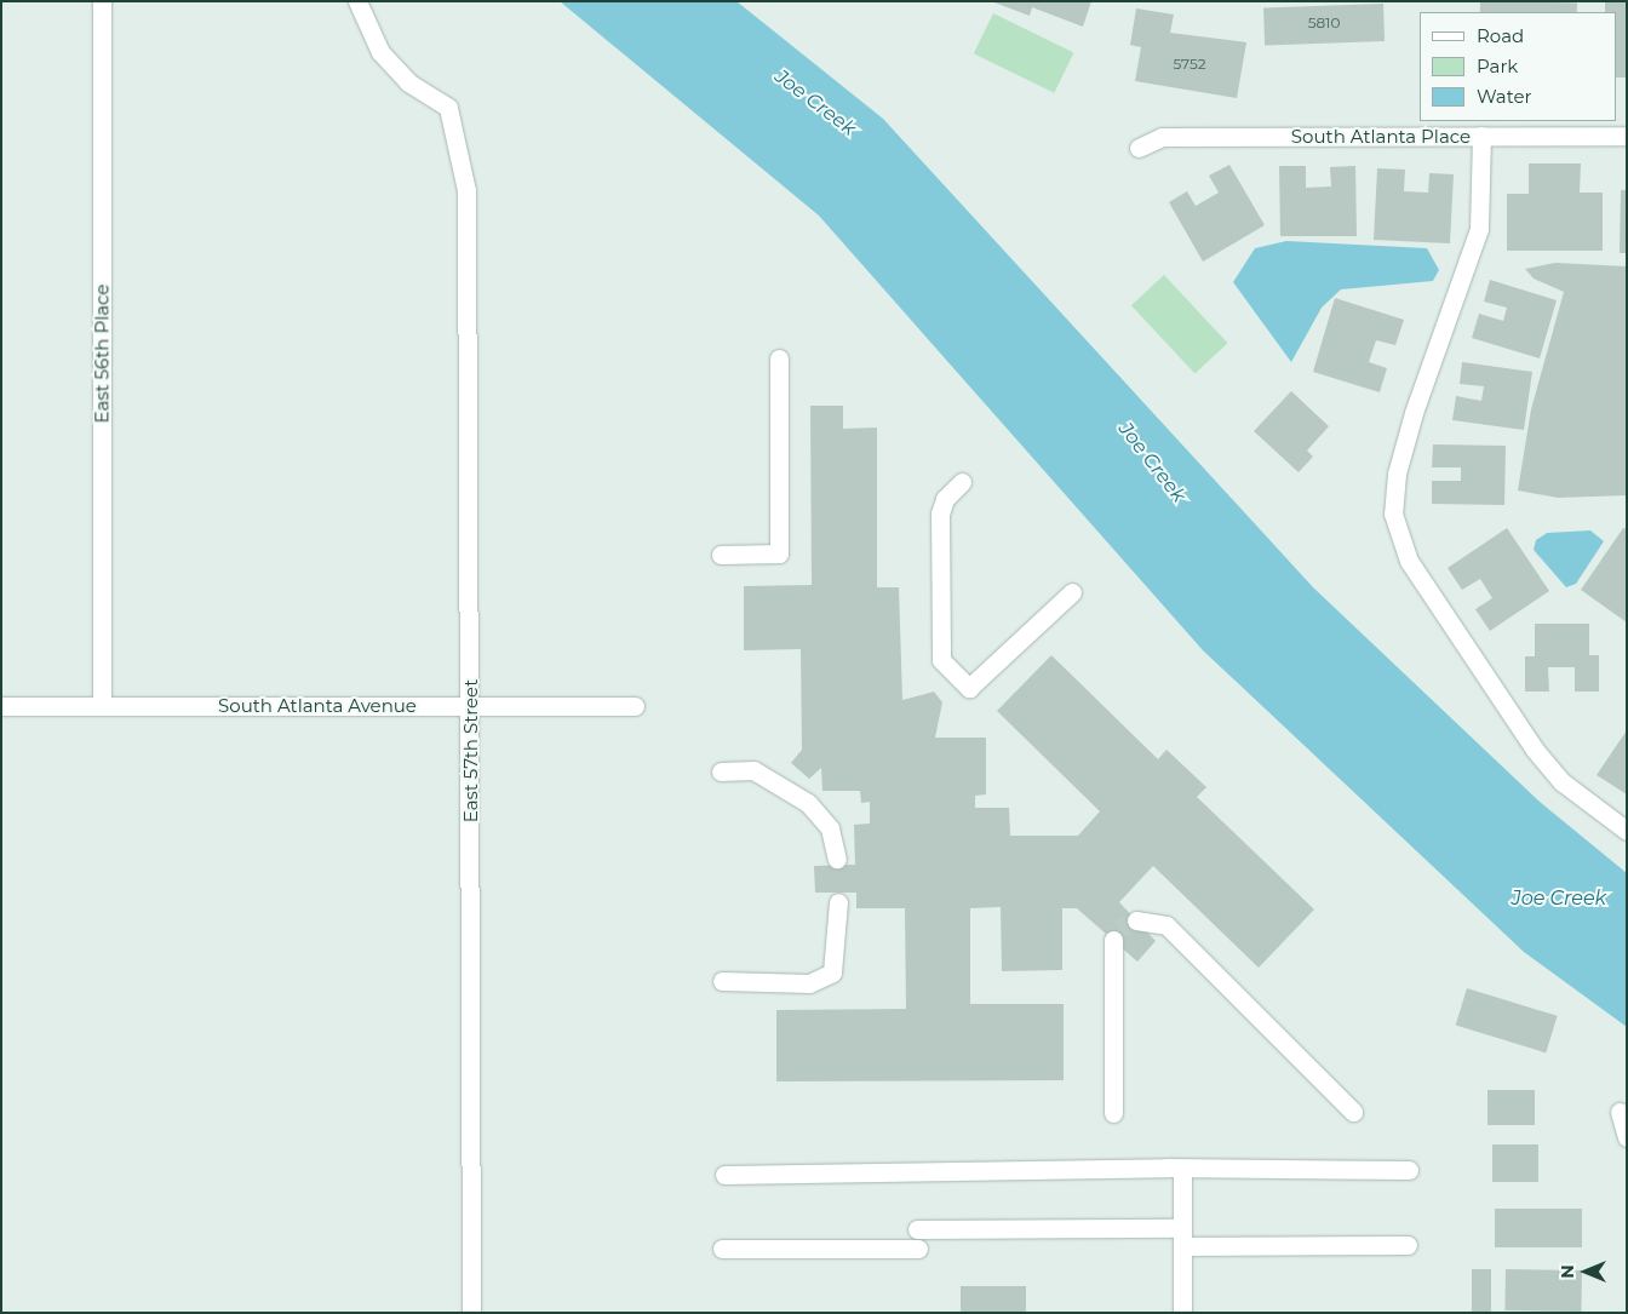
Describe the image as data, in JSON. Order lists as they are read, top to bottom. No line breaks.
{"streets":{"street":["South Atlanta Place","East 56th Place","South Atlanta Avenue","East 57th Street"]},"crossings":[["East 56th Place","South Atlanta Avenue"],["South Atlanta Avenue","East 57th Street"]],"water":["Joe Creek"],"house_numbers":["5810","5752"],"legend":["Road","Park","Water"],"north":"left"}
